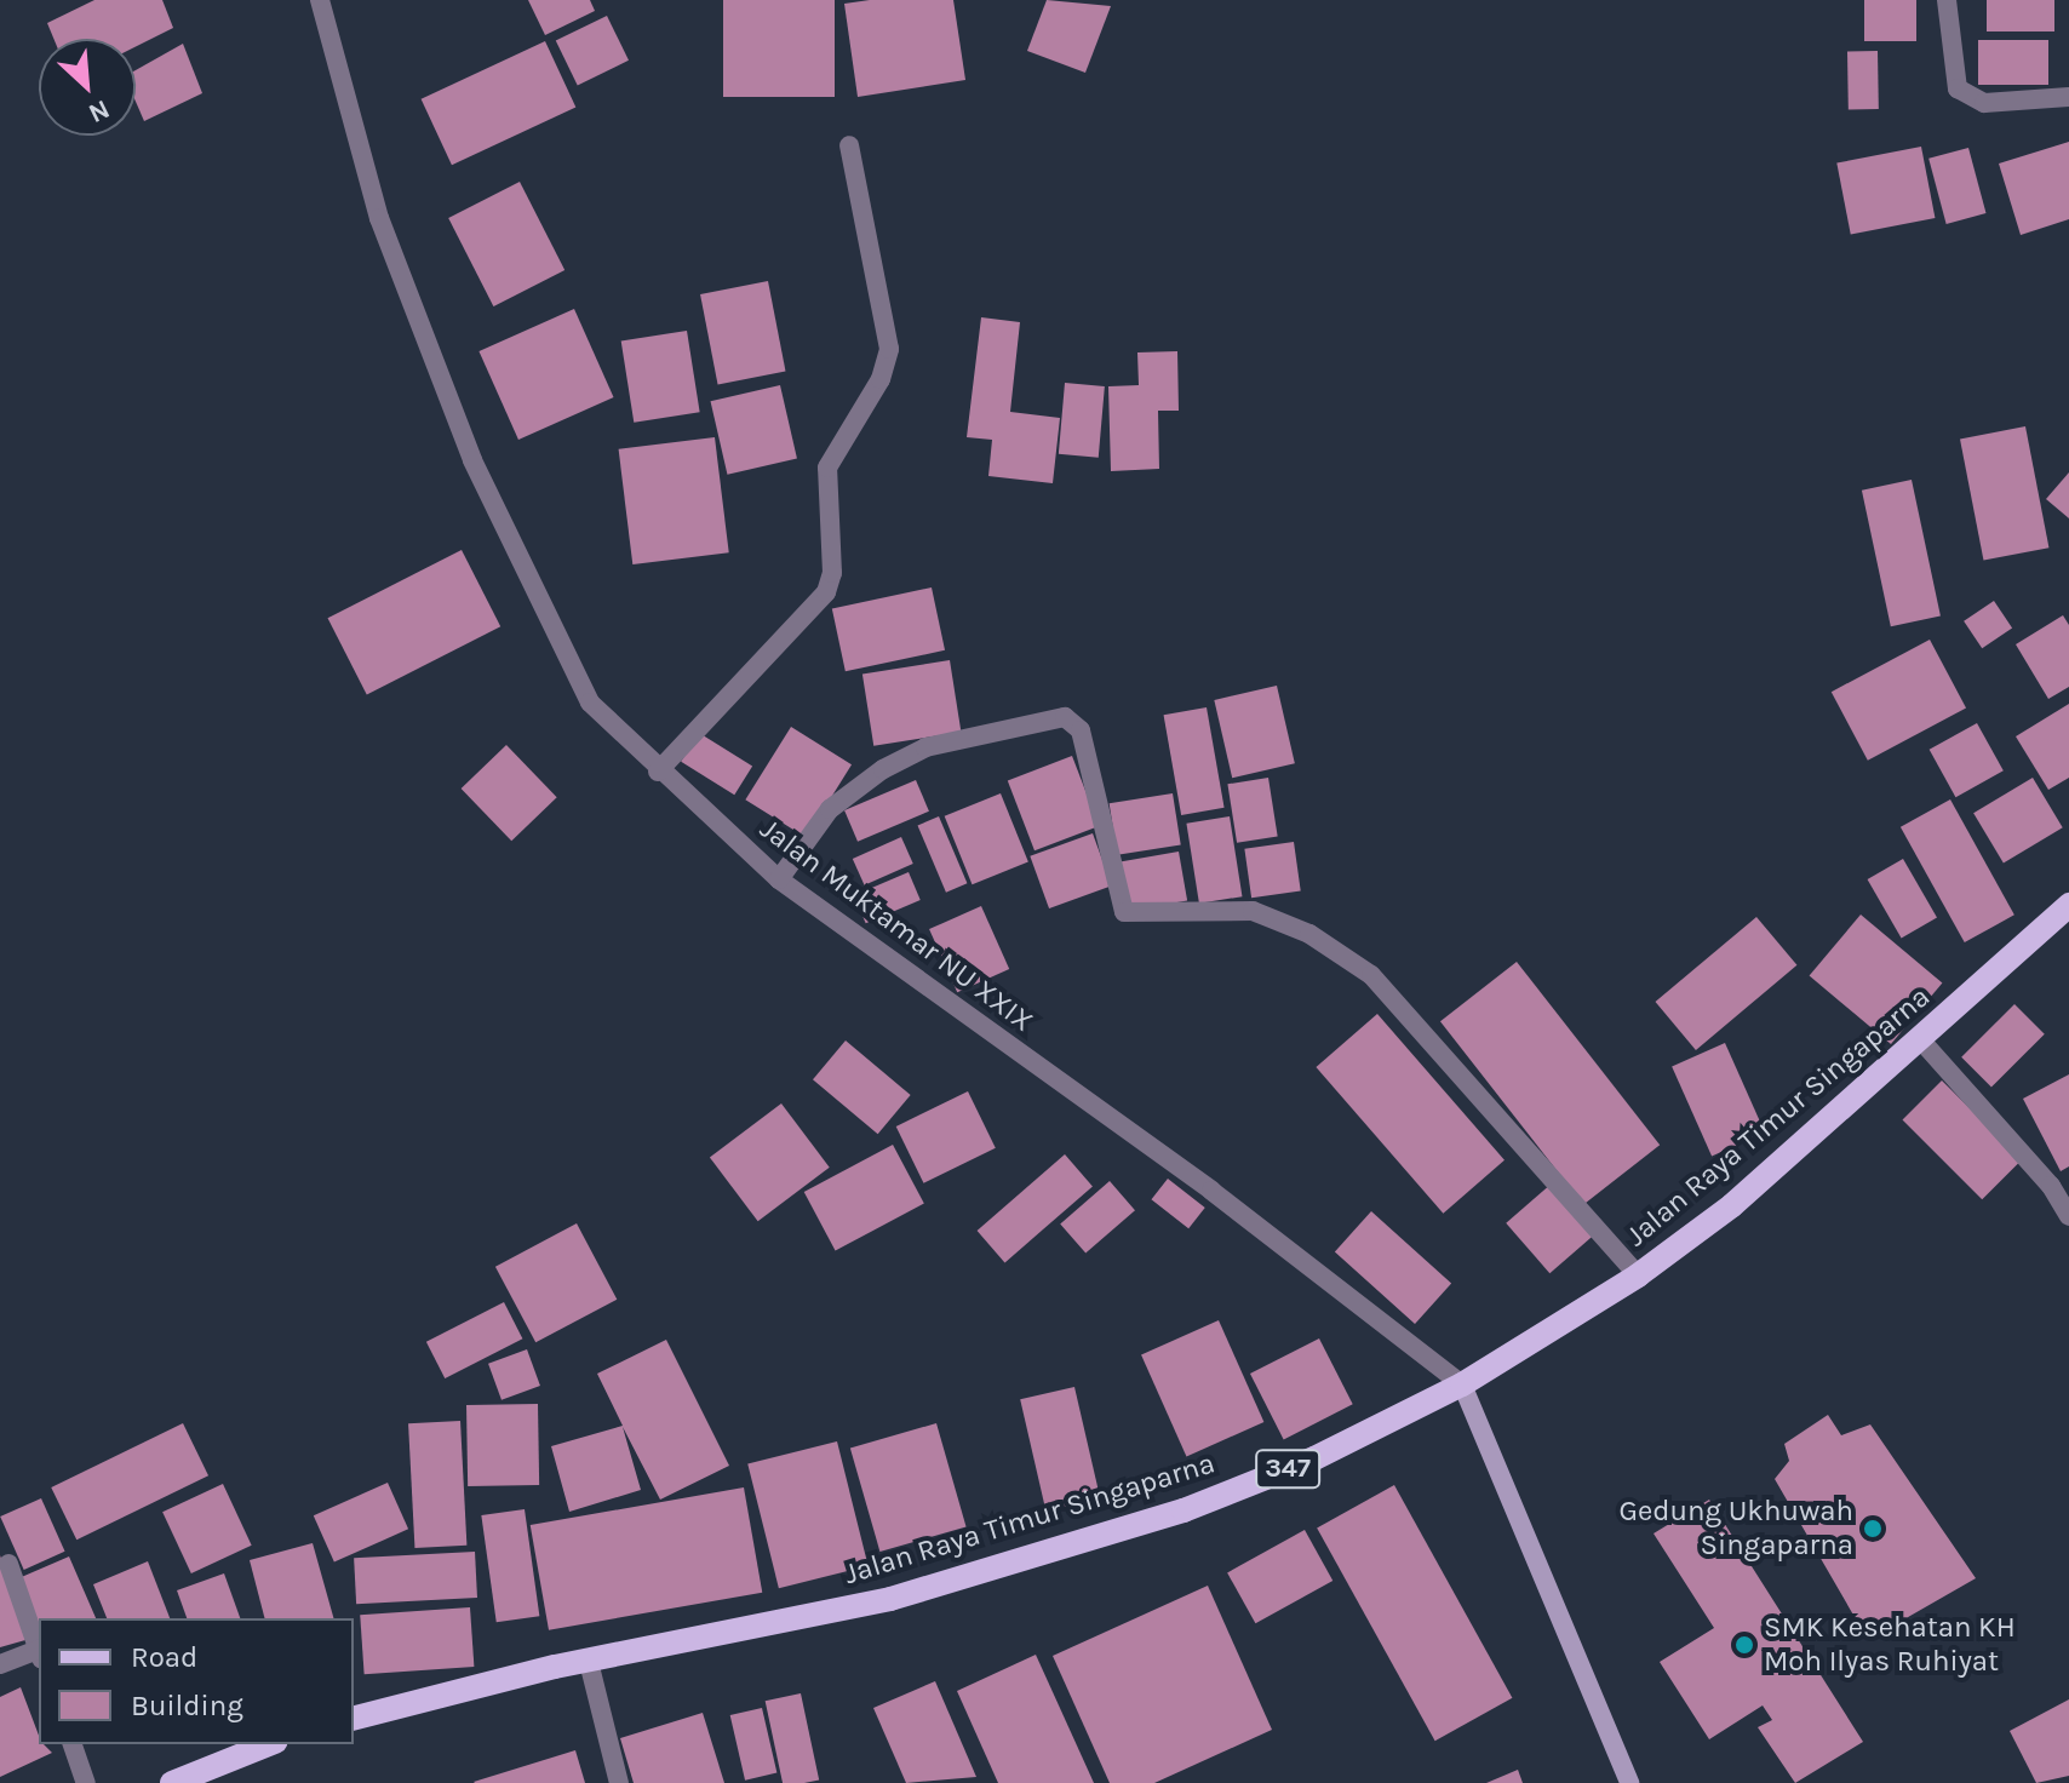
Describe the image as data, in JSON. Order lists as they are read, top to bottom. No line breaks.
{"streets":{"main road":["Jalan Raya Timur Singaparna","347"],"street":["Jalan Muktamar NU XXIX"]},"crossings":[["Jalan Muktamar NU XXIX","Jalan Raya Timur Singaparna"]],"places":["Gedung Ukhuwah Singaparna","SMK Kesehatan KH Moh Ilyas Ruhiyat"],"legend":["Road","Building"],"north":"bottom right"}
